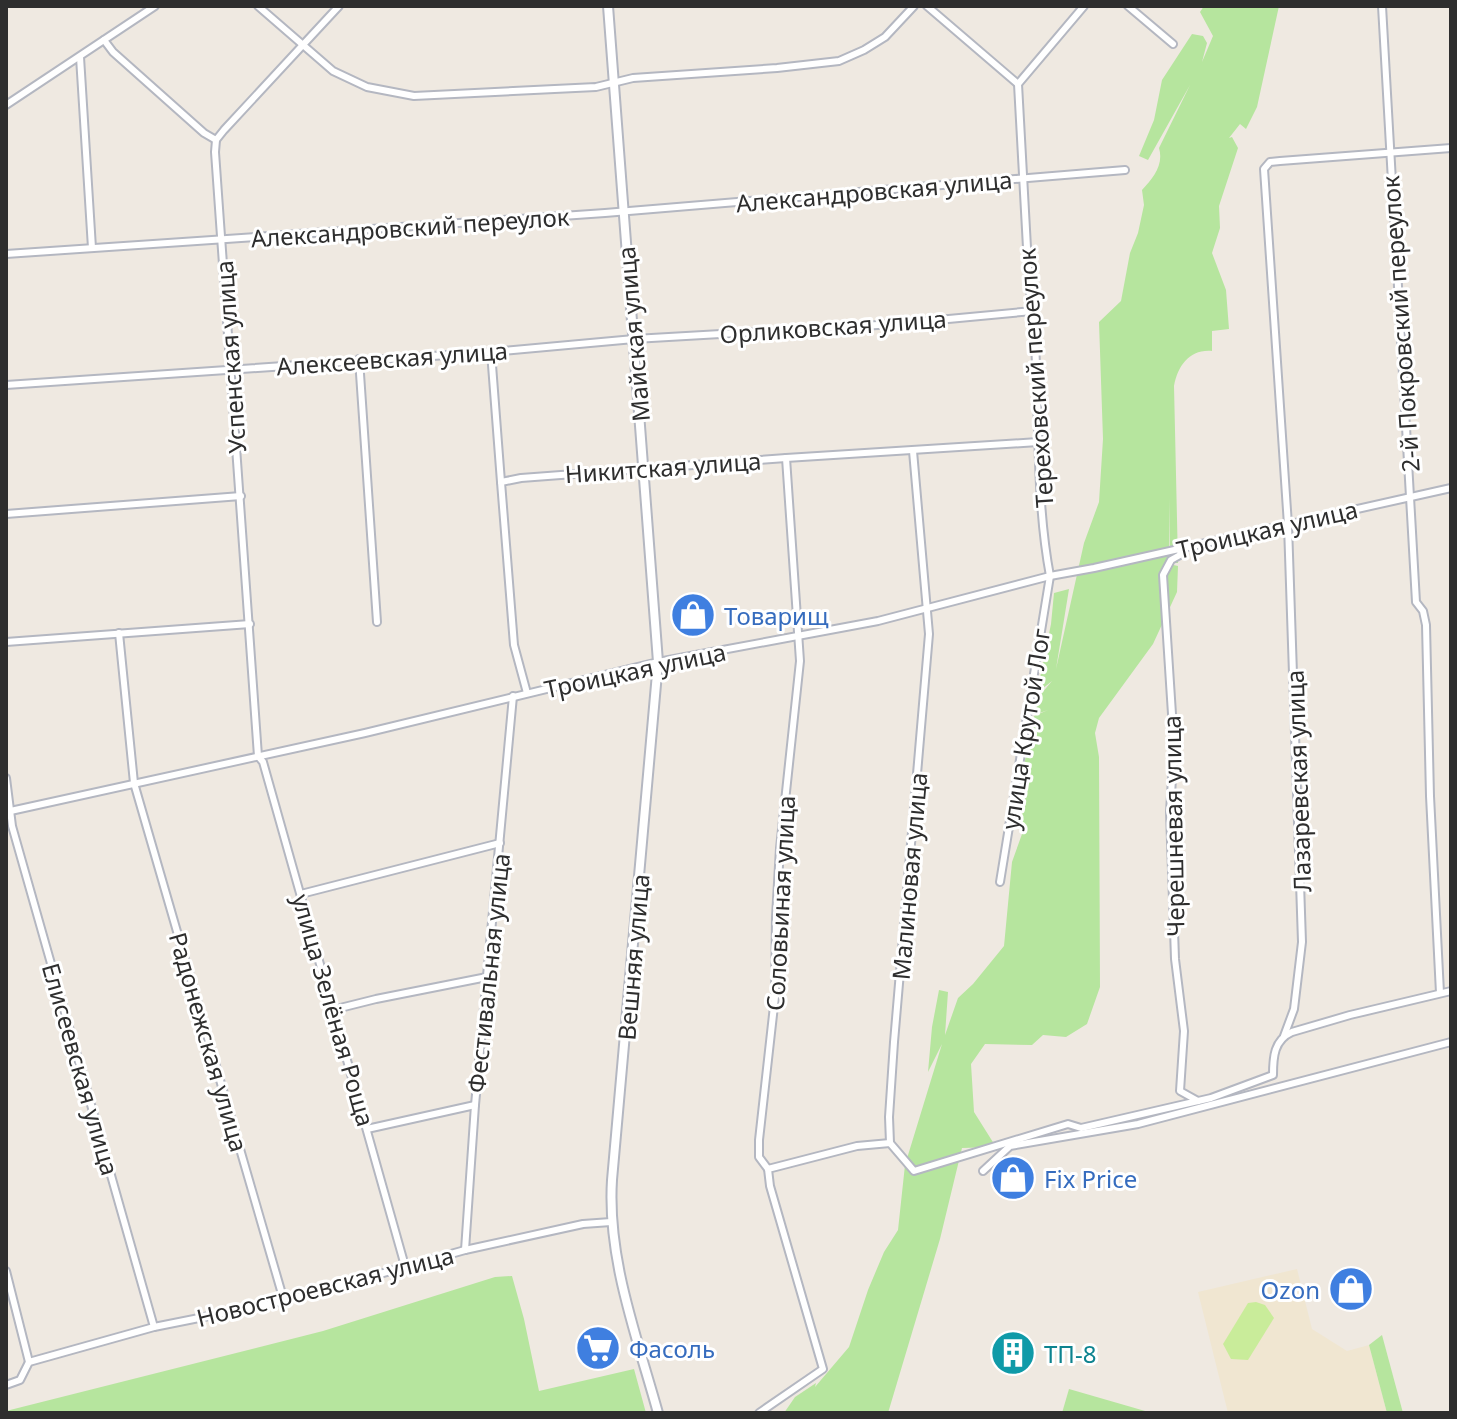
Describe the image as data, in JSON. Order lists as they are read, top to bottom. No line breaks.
{"streets":{"street":["Александровская улица","Александровский переулок","2-й Покровский переулок","Орликовская улица","Майская улица","Успенская улица","Алексеевская улица","Тереховский переулок","Никитская улица","Троицкая улица","улица Крутой Лог","Лазаревская улица","Черешневая улица","Малиновая улица","Соловьиная улица","Вешняя улица","Фестивальная улица","улица Зелёная Роща","Радонежская улица","Елисеевская улица","Новостроевская улица"]},"crossings":[["Александровская улица","Александровский переулок"],["Александровская улица","Майская улица"],["Александровская улица","Тереховский переулок"],["Александровский переулок","Майская улица"],["Александровский переулок","Успенская улица"],["2-й Покровский переулок","Троицкая улица"],["2-й Покровский переулок","Лазаревская улица"],["Орликовская улица","Майская улица"],["Орликовская улица","Алексеевская улица"],["Орликовская улица","Тереховский переулок"],["Майская улица","Алексеевская улица"],["Майская улица","Никитская улица"],["Майская улица","Троицкая улица"],["Майская улица","Вешняя улица"],["Успенская улица","Алексеевская улица"],["Успенская улица","Троицкая улица"],["Успенская улица","улица Зелёная Роща"],["Тереховский переулок","Никитская улица"],["Тереховский переулок","Троицкая улица"],["Тереховский переулок","улица Крутой Лог"],["Никитская улица","Малиновая улица"],["Никитская улица","Соловьиная улица"],["Троицкая улица","улица Крутой Лог"],["Троицкая улица","Лазаревская улица"],["Троицкая улица","Черешневая улица"],["Троицкая улица","Малиновая улица"],["Троицкая улица","Соловьиная улица"],["Троицкая улица","Вешняя улица"],["Троицкая улица","Фестивальная улица"],["Троицкая улица","улица Зелёная Роща"],["Троицкая улица","Радонежская улица"],["Троицкая улица","Елисеевская улица"],["Вешняя улица","Новостроевская улица"],["Фестивальная улица","Новостроевская улица"],["улица Зелёная Роща","Новостроевская улица"],["Радонежская улица","Новостроевская улица"],["Елисеевская улица","Новостроевская улица"]],"places":{"shop":["Товарищ","Fix Price","Ozon"],"supermarket":["Фасоль"],"building":["ТП-8"]}}
